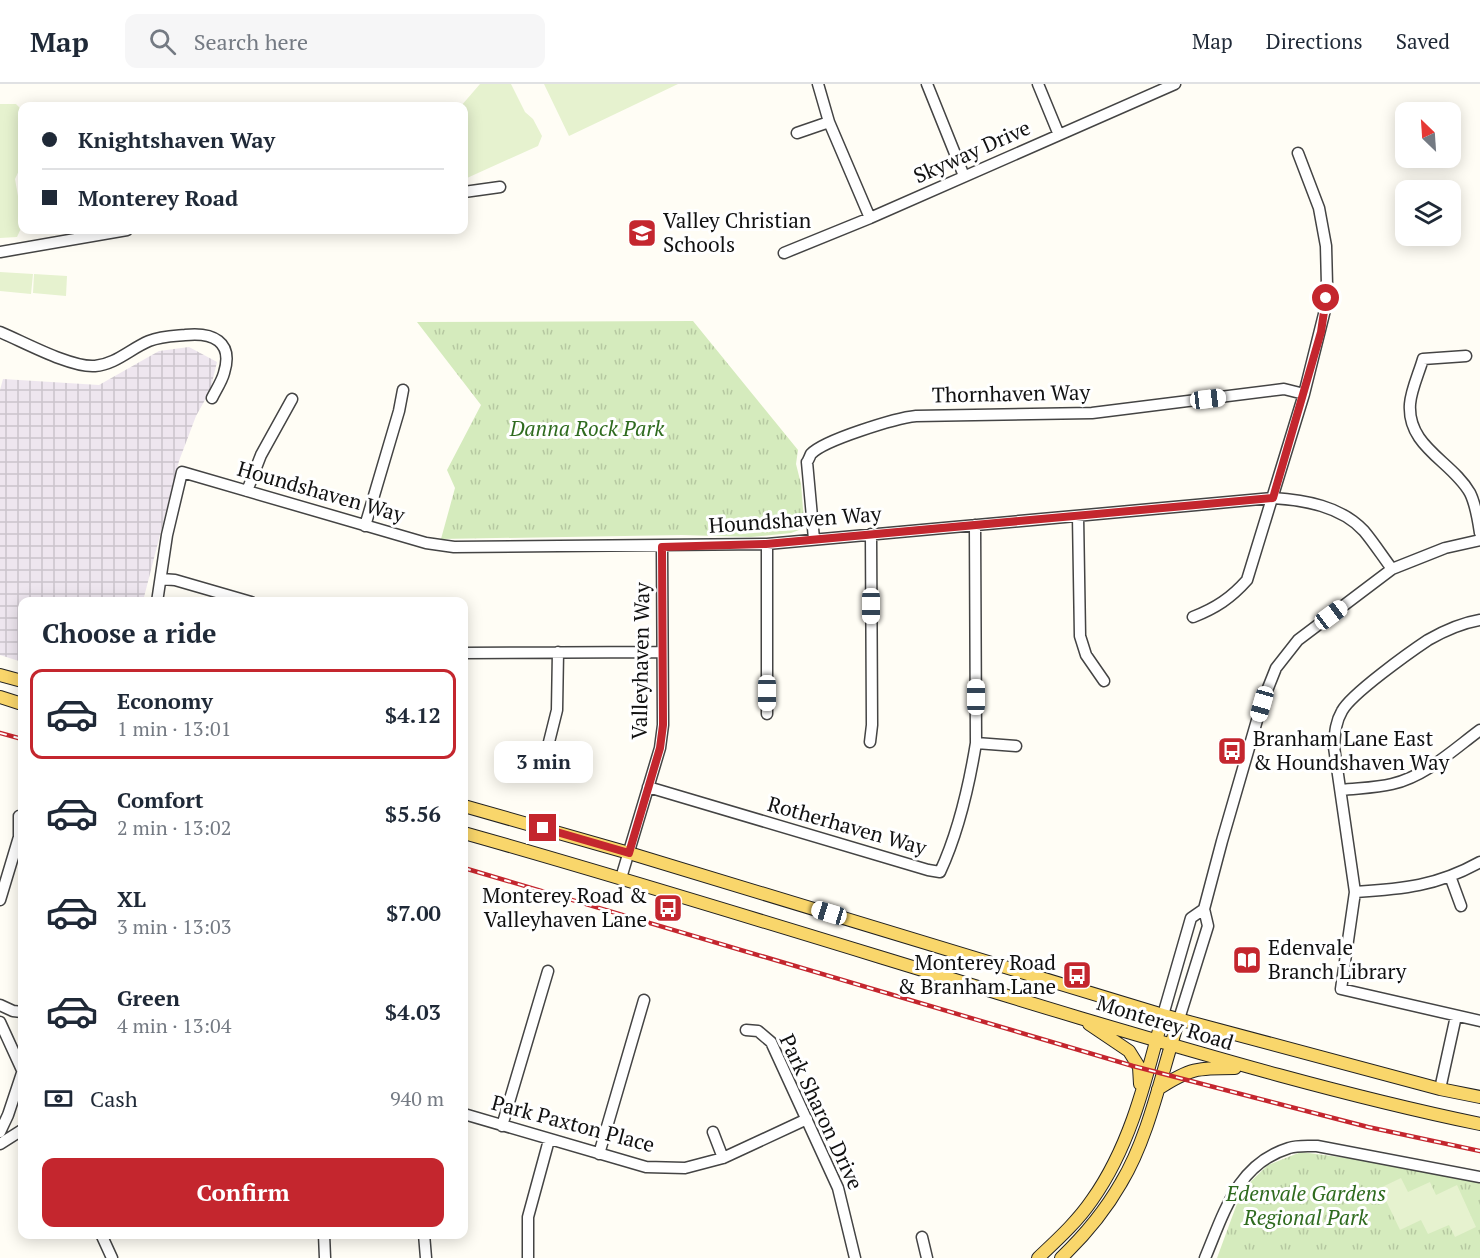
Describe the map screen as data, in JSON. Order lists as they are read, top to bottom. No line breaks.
{"streets":{"main road":["Monterey Road"],"street":["Skyway Drive","Thornhaven Way","Houndshaven Way","Valleyhaven Way","Rotherhaven Way","Park Sharon Drive","Park Paxton Place"]},"crossings":[["Thornhaven Way","Houndshaven Way"],["Houndshaven Way","Valleyhaven Way"],["Houndshaven Way","Rotherhaven Way"],["Valleyhaven Way","Rotherhaven Way"],["Valleyhaven Way","Monterey Road"],["Park Sharon Drive","Park Paxton Place"]],"parks":["Danna Rock Park","Edenvale Gardens Regional Park"],"places":{"school or university":["Valley Christian Schools"],"bus stop":["Branham Lane East & Houndshaven Way","Monterey Road & Valleyhaven Lane","Monterey Road & Branham Lane"],"library":["Edenvale Branch Library"]},"north":"top left","page":{"header":"Map","search":"Search here","nav":["Map","Directions","Saved"],"banner":["Knightshaven Way","Monterey Road"],"heading":"Choose a ride","list":[{"name":"Economy","note":"1 min · 13:01","value":"$4.12"},{"name":"Comfort","note":"2 min · 13:02","value":"$5.56"},{"name":"XL","note":"3 min · 13:03","value":"$7.00"},{"name":"Green","note":"4 min · 13:04","value":"$4.03"}],"bubble":"3 min","pay":["Cash","940 m"],"buttons":"Confirm"}}
